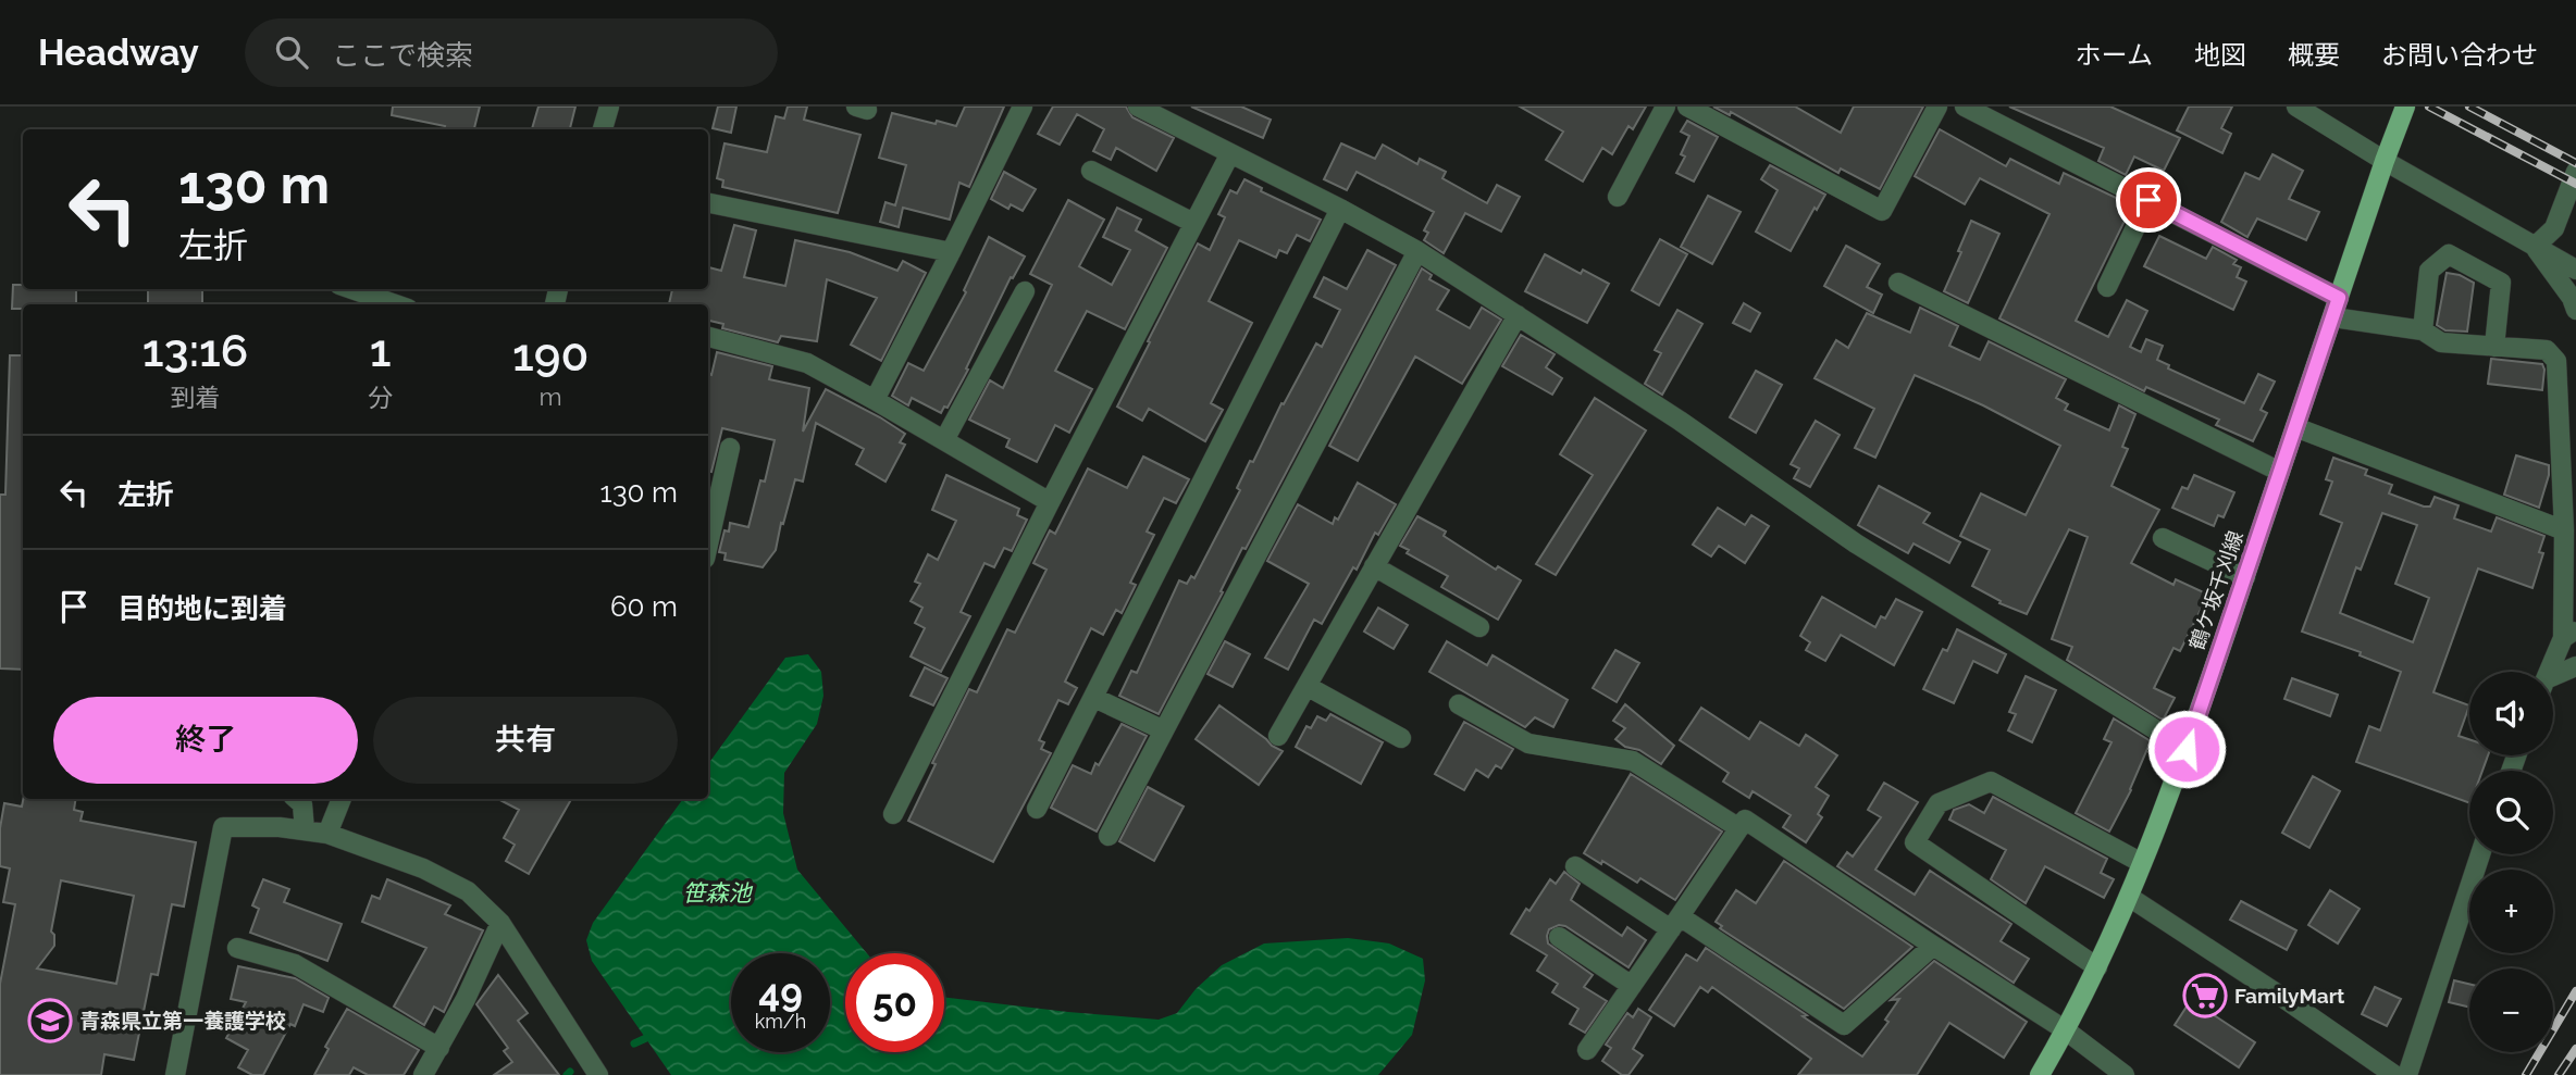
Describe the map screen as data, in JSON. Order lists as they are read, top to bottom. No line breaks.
{"streets":{"main road":["鶴ケ坂千刈線"]},"water":["笹森池"],"places":{"supermarket":["FamilyMart"],"school or university":["青森県立第一養護学校"]},"page":{"header":"Headway","search":"ここで検索","nav":["ホーム","地図","概要","お問い合わせ"],"turn":["130 m","左折"],"eta":["13:16","到着","1","分","190","m"],"list":[{"name":"左折","value":"130 m"},{"name":"目的地に到着","value":"60 m"}],"map_buttons":["+","−"],"buttons":["終了","共有"],"speed":"49 km/h","limit":"50"}}
